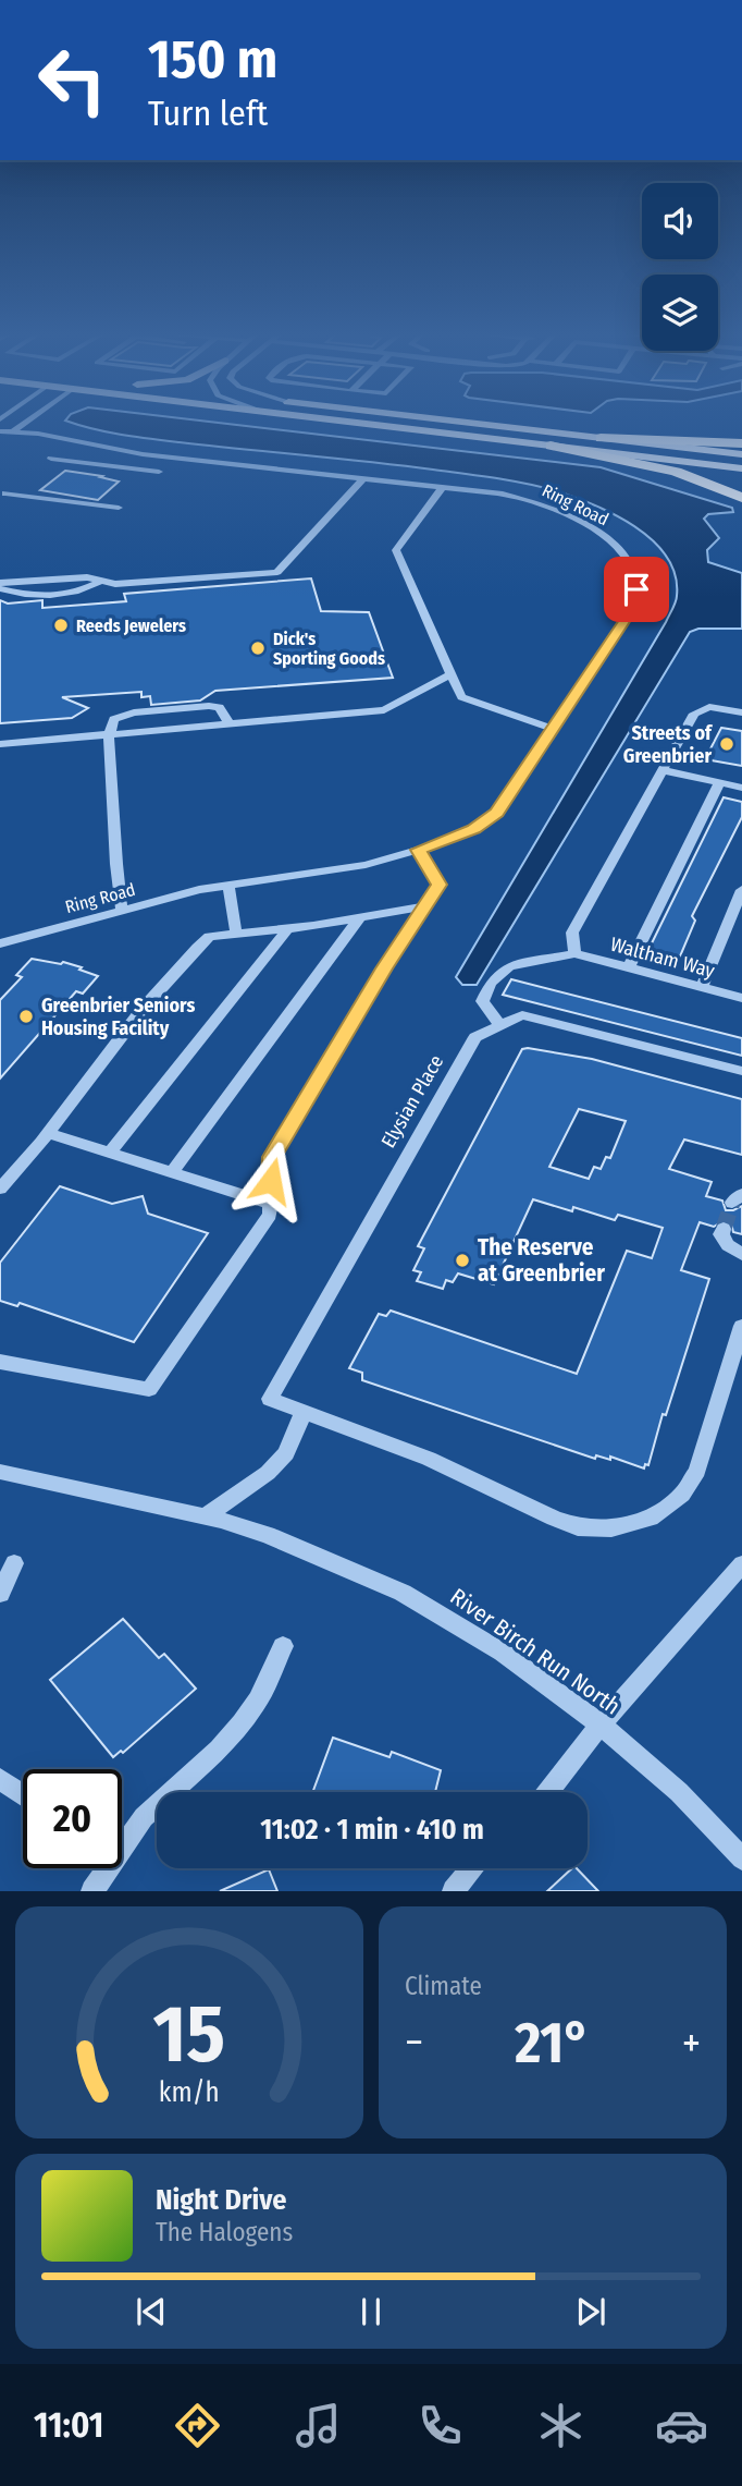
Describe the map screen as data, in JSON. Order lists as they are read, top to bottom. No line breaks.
{"streets":{"street":["Ring Road","Waltham Way","Elysian Place","River Birch Run North"]},"places":["Reeds Jewelers","Dick's Sporting Goods","Streets of Greenbrier","Greenbrier Seniors Housing Facility","The Reserve at Greenbrier"],"page":{"turn":["150 m","Turn left"],"limit":"20","trip":"11:02 · 1 min · 410 m","tile":"Climate","heat":["−","21°","+"],"song":["Night Drive","The Halogens"],"tabs":"11:01","gauge":["15","km/h"]}}
